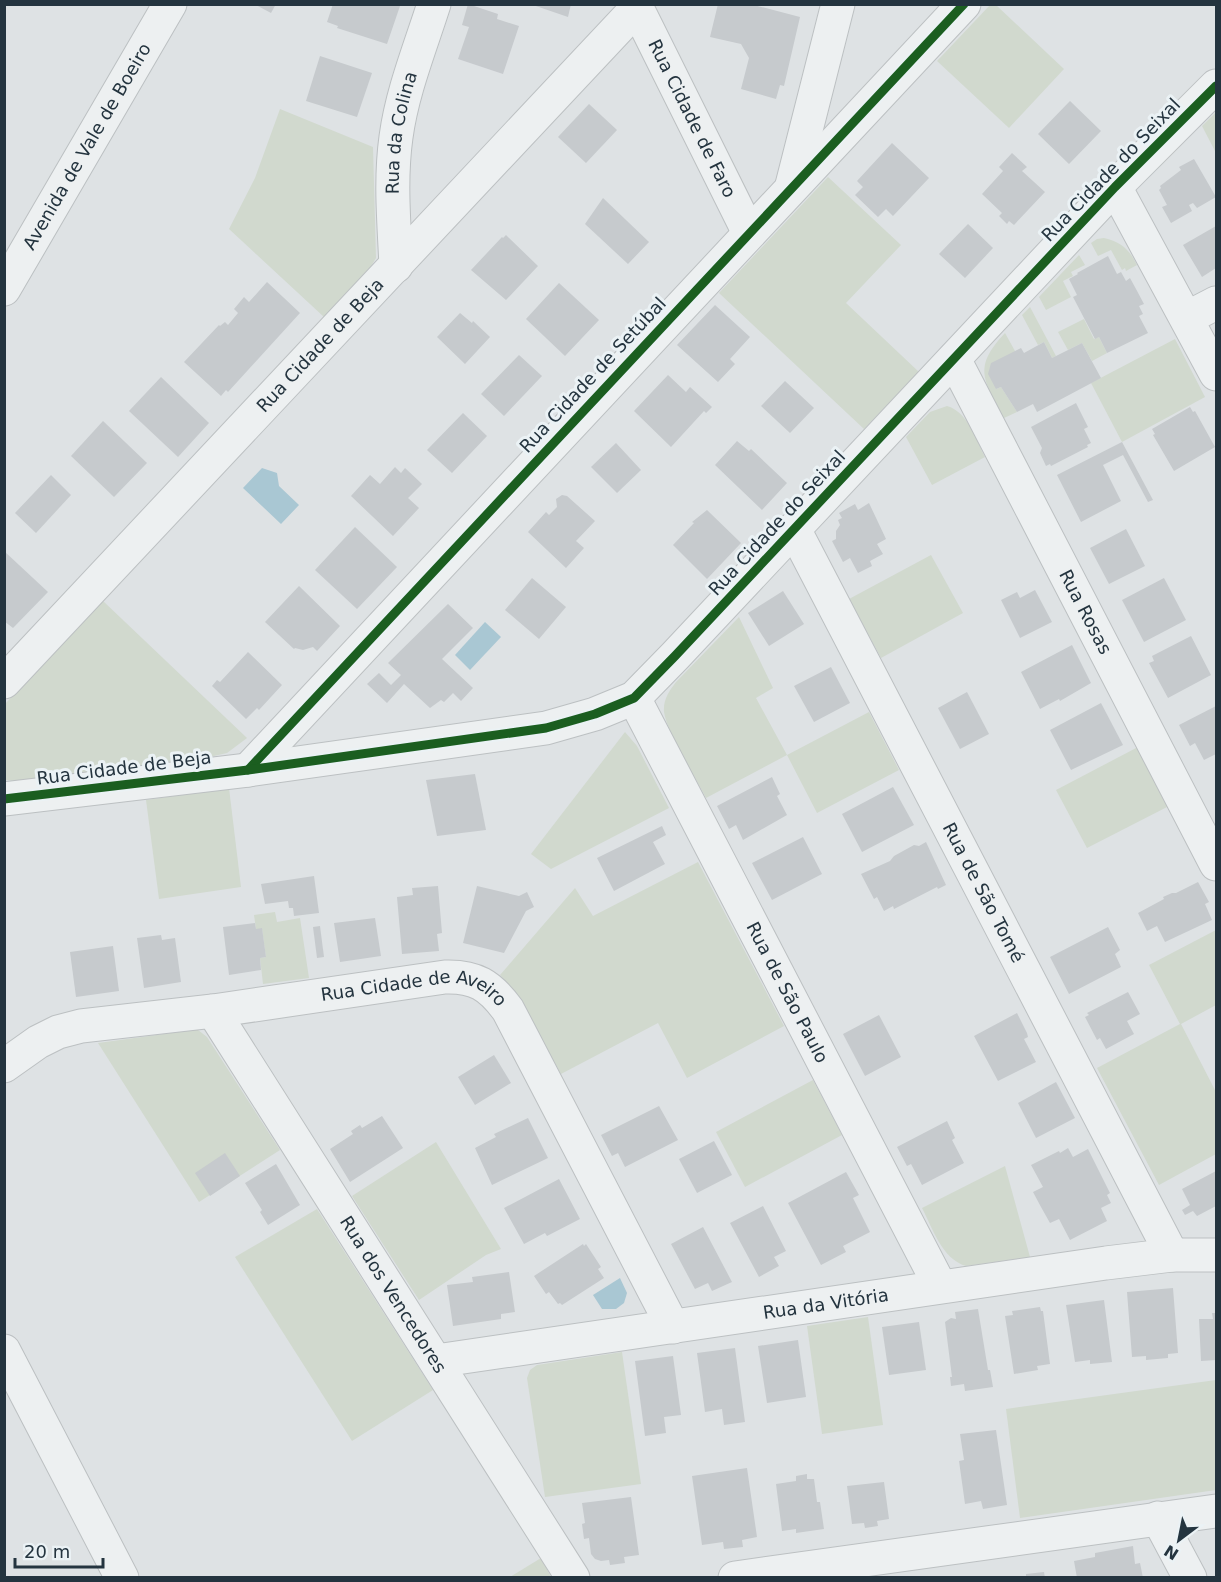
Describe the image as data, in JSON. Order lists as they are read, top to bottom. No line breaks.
{"streets":{"street":["Rua Cidade de Faro","Rua da Colina","Avenida de Vale de Boeiro","Rua Cidade do Seixal","Rua Cidade de Beja","Rua Cidade de Setúbal","Rua Rosas","Rua de São Tomé","Rua de São Paulo","Rua Cidade de Aveiro","Rua dos Vencedores","Rua da Vitória"]},"crossings":[["Rua Cidade de Faro","Rua Cidade de Beja"],["Rua Cidade de Faro","Rua Cidade de Setúbal"],["Rua da Colina","Rua Cidade de Beja"],["Rua Cidade do Seixal","Rua Cidade de Beja"],["Rua Cidade do Seixal","Rua Cidade de Setúbal"],["Rua Cidade do Seixal","Rua Rosas"],["Rua Cidade do Seixal","Rua de São Tomé"],["Rua Cidade do Seixal","Rua de São Paulo"],["Rua Cidade de Beja","Rua Cidade de Setúbal"],["Rua de São Tomé","Rua da Vitória"],["Rua de São Paulo","Rua da Vitória"],["Rua Cidade de Aveiro","Rua dos Vencedores"],["Rua Cidade de Aveiro","Rua da Vitória"],["Rua dos Vencedores","Rua da Vitória"]],"scale_bar":"20 m","north":"bottom left"}
